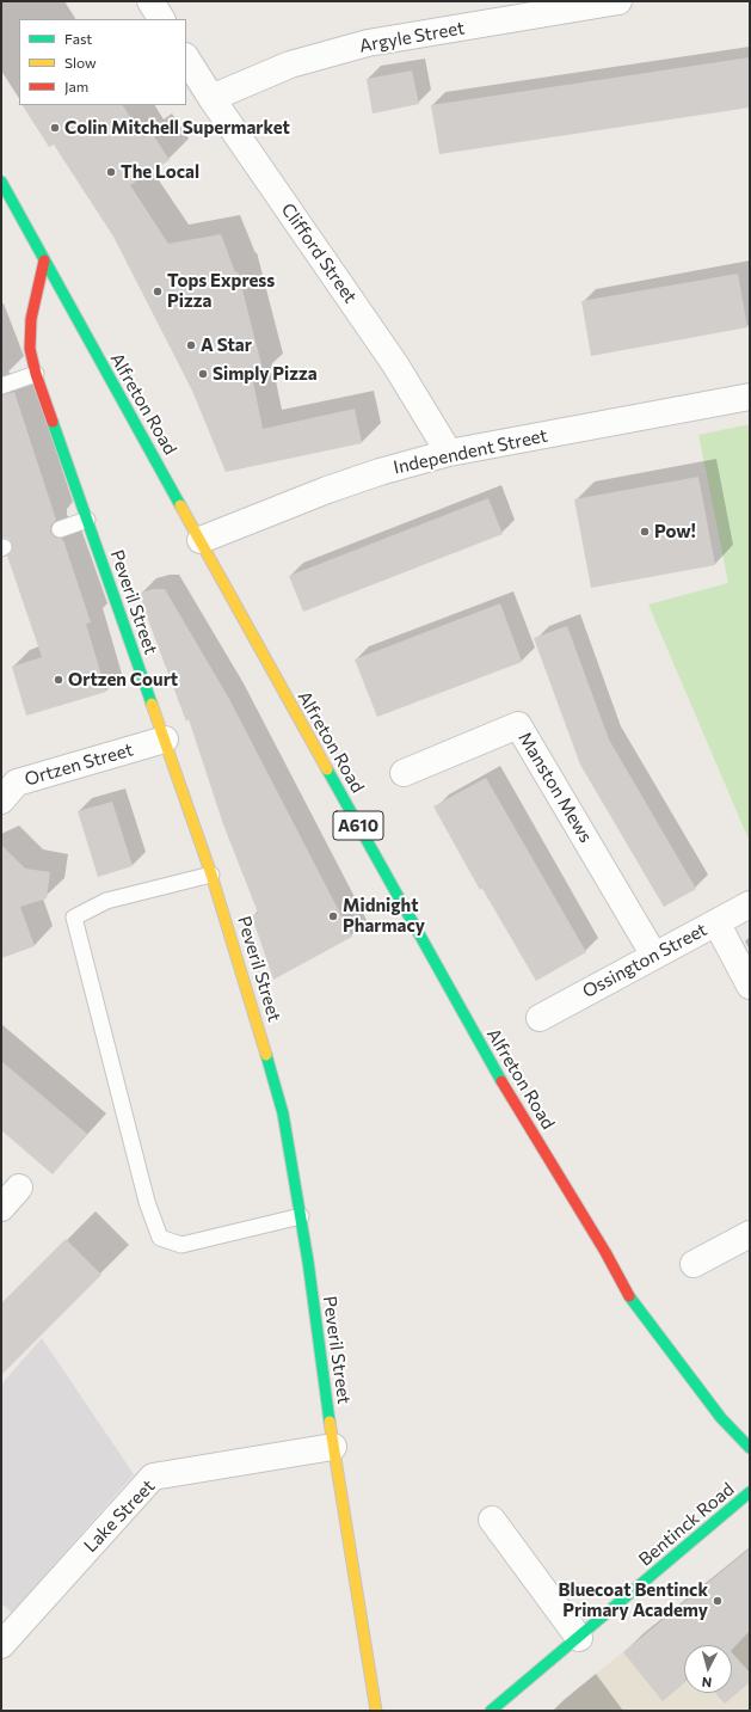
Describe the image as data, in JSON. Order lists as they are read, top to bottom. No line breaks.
{"streets":{"street":["Argyle Street","Clifford Street","Alfreton Road","Independent Street","Peveril Street","Ortzen Street","Manston Mews","A610","Ossington Street","Lake Street","Bentinck Road"]},"crossings":[["Argyle Street","Clifford Street"],["Clifford Street","Independent Street"],["Alfreton Road","Independent Street"],["Alfreton Road","Peveril Street"],["Peveril Street","Ortzen Street"],["Peveril Street","Lake Street"],["Manston Mews","Ossington Street"]],"places":["Colin Mitchell Supermarket","The Local","Tops Express Pizza","A Star","Simply Pizza","Pow!","Ortzen Court","Midnight Pharmacy","Bluecoat Bentinck Primary Academy"],"legend":["Fast","Slow","Jam"],"north":"bottom"}
